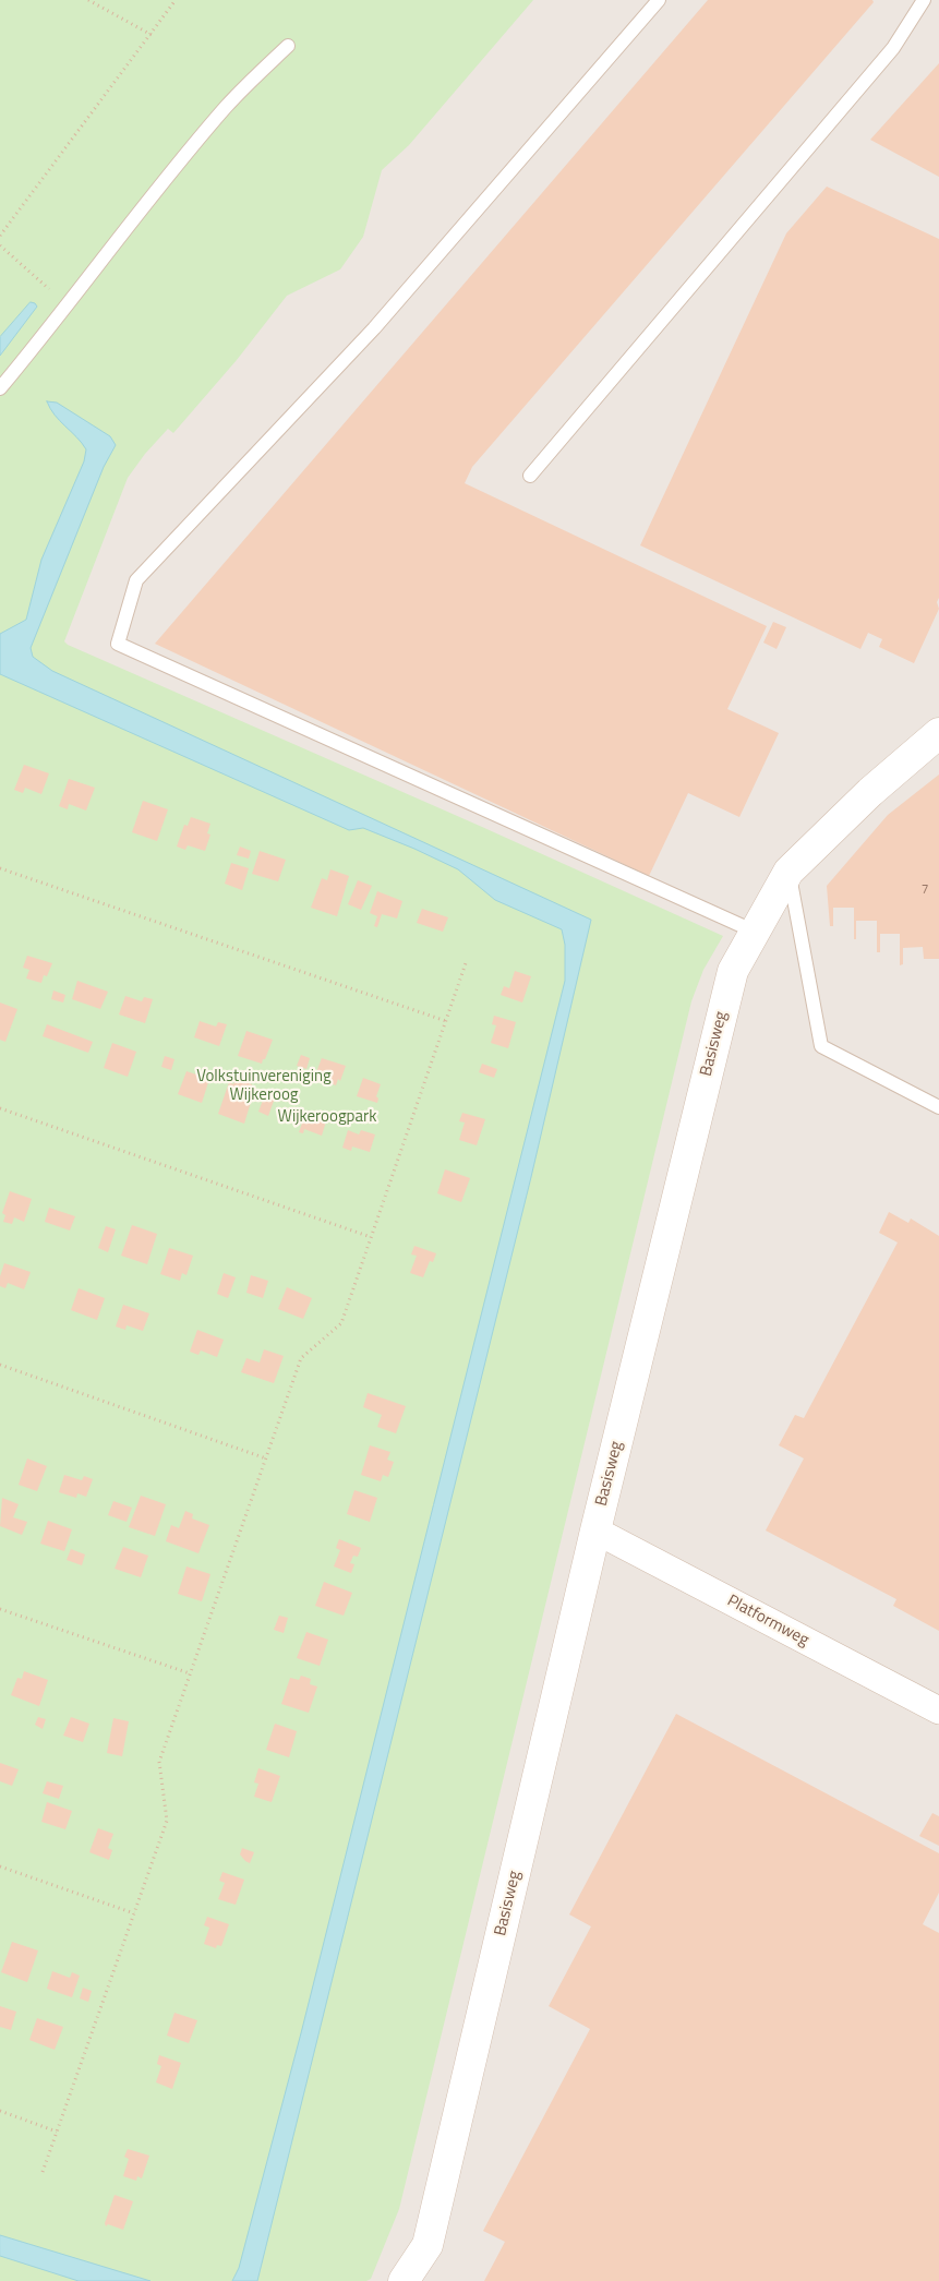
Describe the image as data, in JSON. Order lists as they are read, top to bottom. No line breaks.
{"streets":{"street":["Basisweg","Platformweg"]},"crossings":[["Basisweg","Platformweg"]],"parks":["Volkstuinvereniging Wijkeroog","Wijkeroogpark"],"house_numbers":["7"]}
